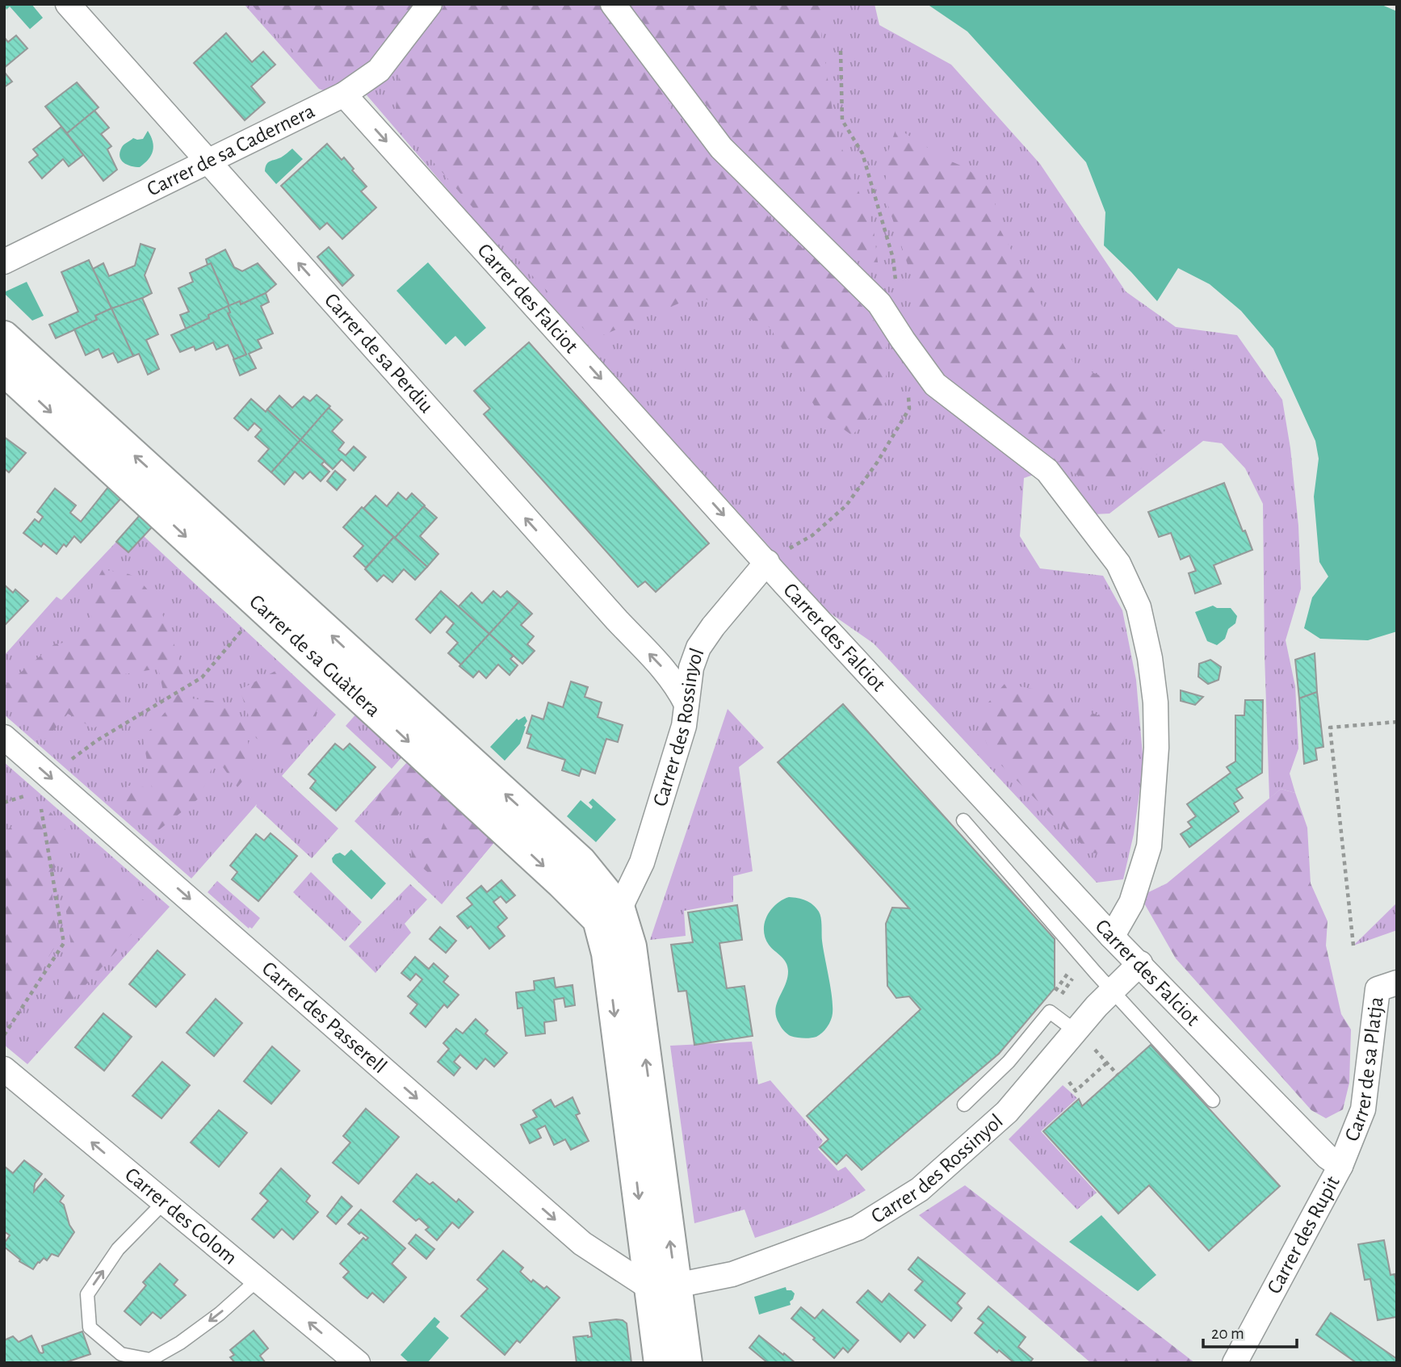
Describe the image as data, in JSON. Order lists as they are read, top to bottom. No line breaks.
{"streets":{"street":["Carrer de sa Cadernera","Carrer des Falciot","Carrer de sa Perdiu","Carrer de sa Guàtlera","Carrer des Rossinyol","Carrer des Passerell","Carrer de sa Platja","Carrer des Colom","Carrer des Rupit"]},"crossings":[["Carrer de sa Cadernera","Carrer des Falciot"],["Carrer de sa Cadernera","Carrer de sa Perdiu"],["Carrer des Falciot","Carrer des Rossinyol"],["Carrer des Falciot","Carrer de sa Platja"],["Carrer des Falciot","Carrer des Rupit"],["Carrer de sa Perdiu","Carrer des Rossinyol"],["Carrer de sa Guàtlera","Carrer des Rossinyol"],["Carrer de sa Guàtlera","Carrer des Passerell"],["Carrer des Rossinyol","Carrer des Passerell"],["Carrer de sa Platja","Carrer des Rupit"]],"one_way":["Carrer de sa Perdiu","Carrer des Passerell","Carrer des Colom"],"scale_bar":"20 m"}
